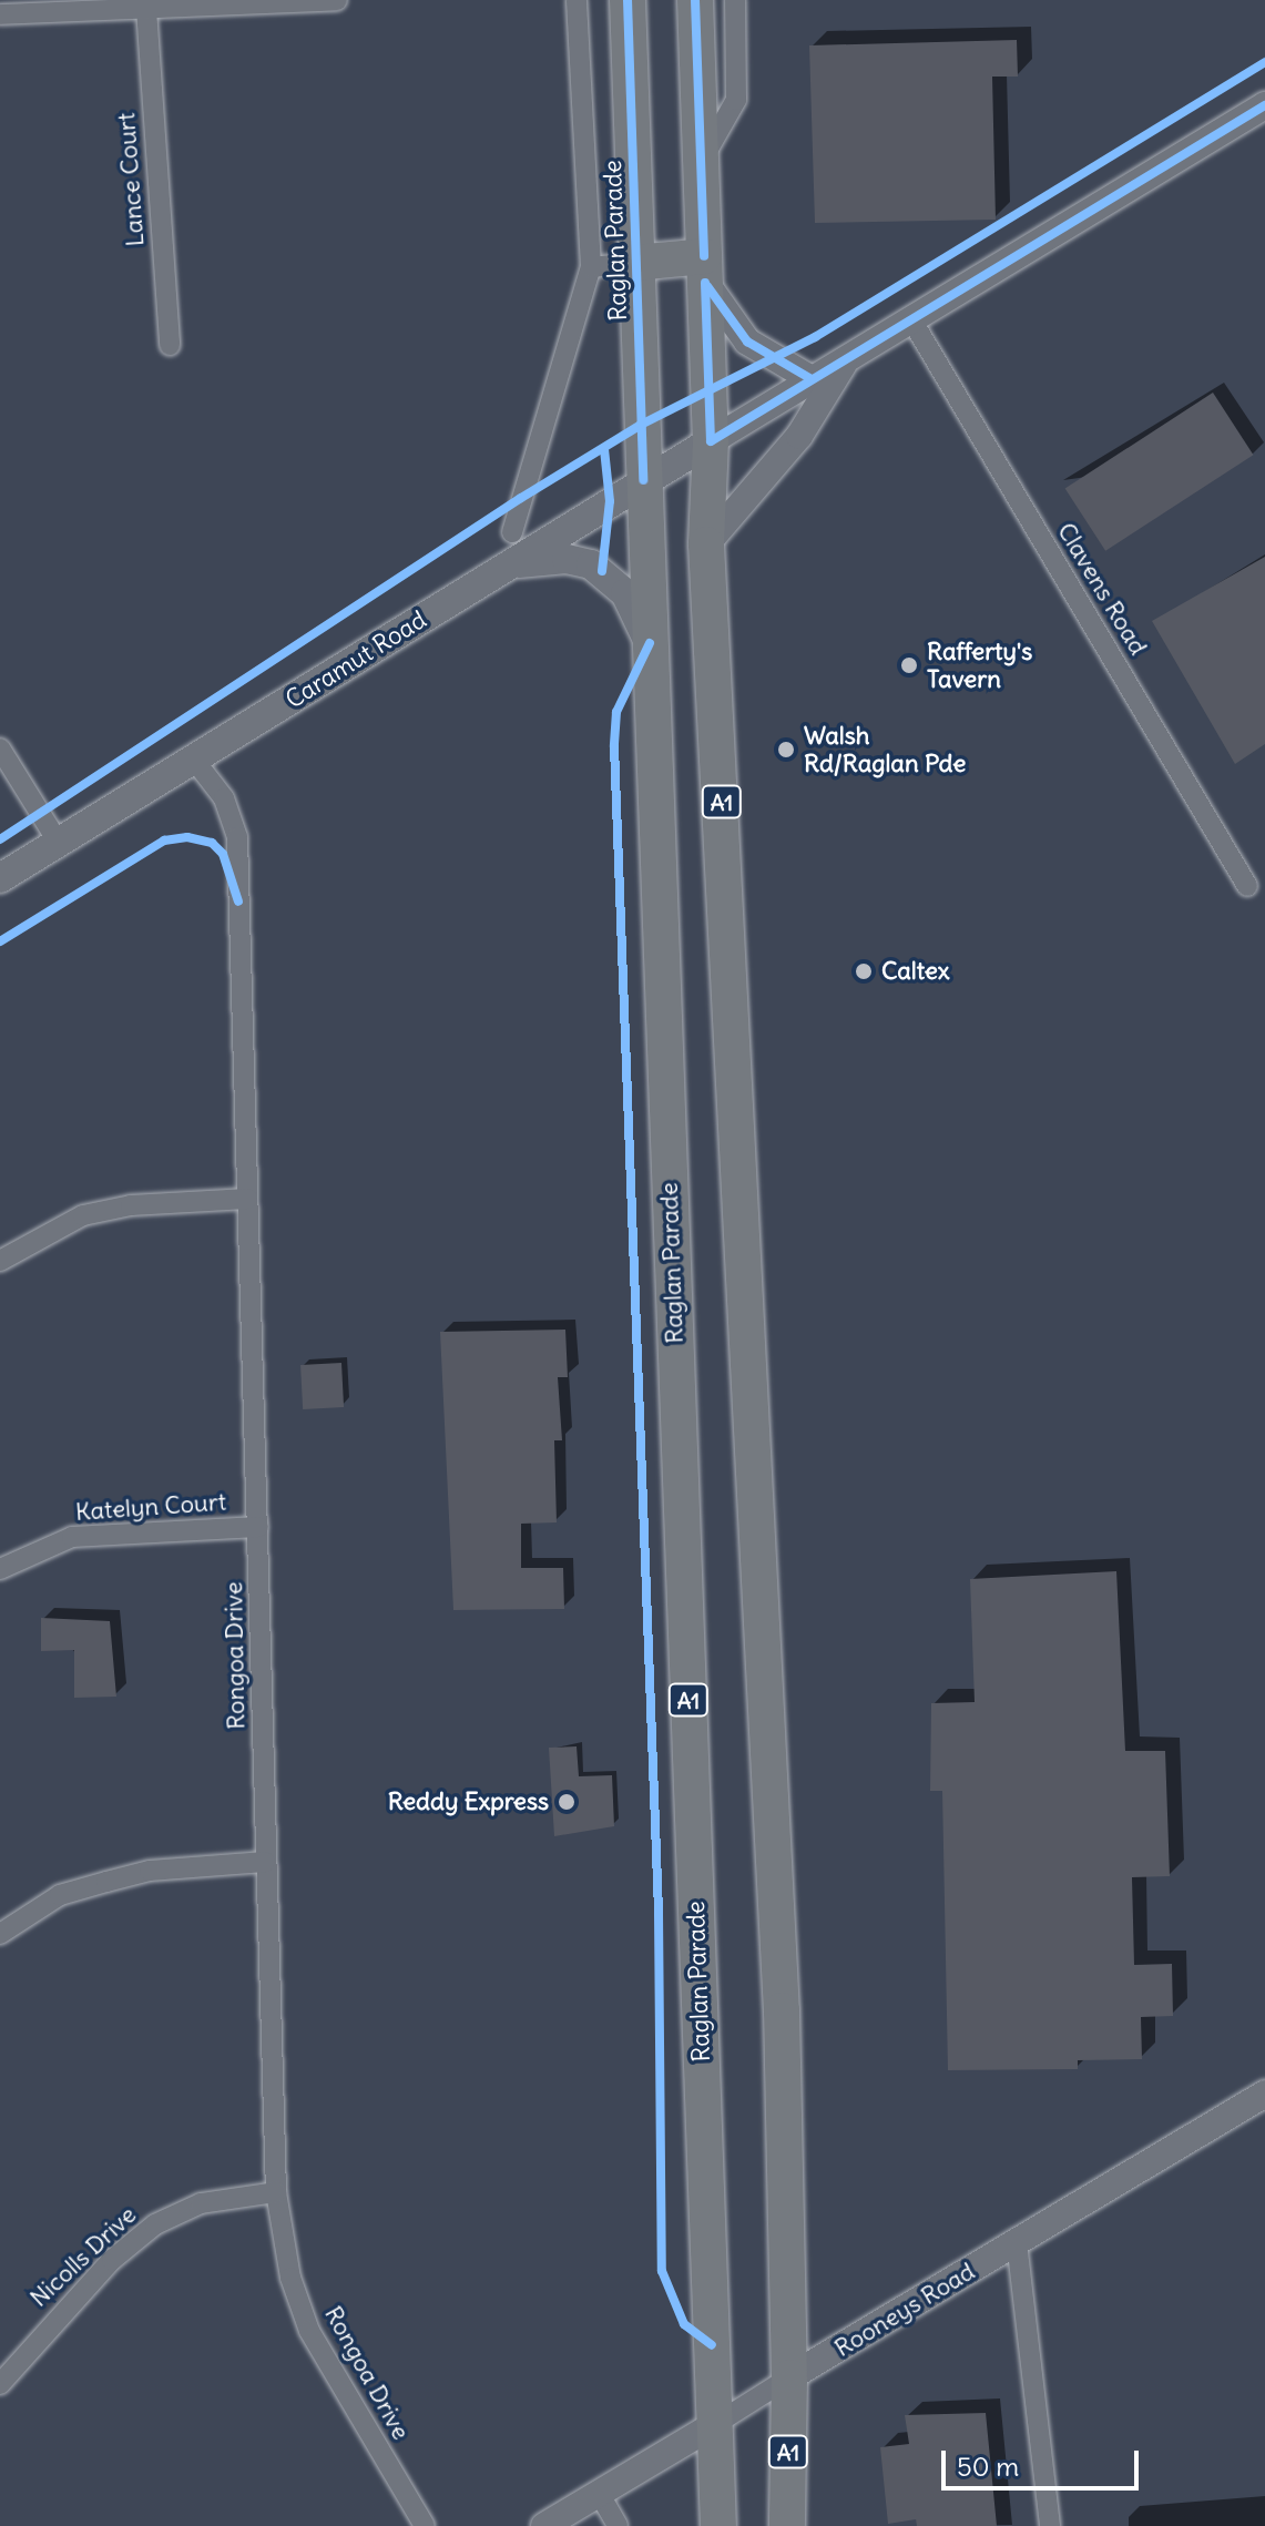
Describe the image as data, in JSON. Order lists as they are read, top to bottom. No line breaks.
{"streets":{"highway":["Raglan Parade","A1"],"main road":["Caramut Road"],"street":["Lance Court","Clavens Road","Katelyn Court","Rongoa Drive","Nicolls Drive","Rooneys Road"]},"crossings":[["Raglan Parade","Caramut Road"],["Raglan Parade","Rooneys Road"],["Caramut Road","A1"],["Caramut Road","Rongoa Drive"],["A1","Rooneys Road"],["Katelyn Court","Rongoa Drive"],["Rongoa Drive","Nicolls Drive"]],"places":["Rafferty's Tavern","Walsh Rd/Raglan Pde","Caltex","Reddy Express"],"scale_bar":"50 m"}
